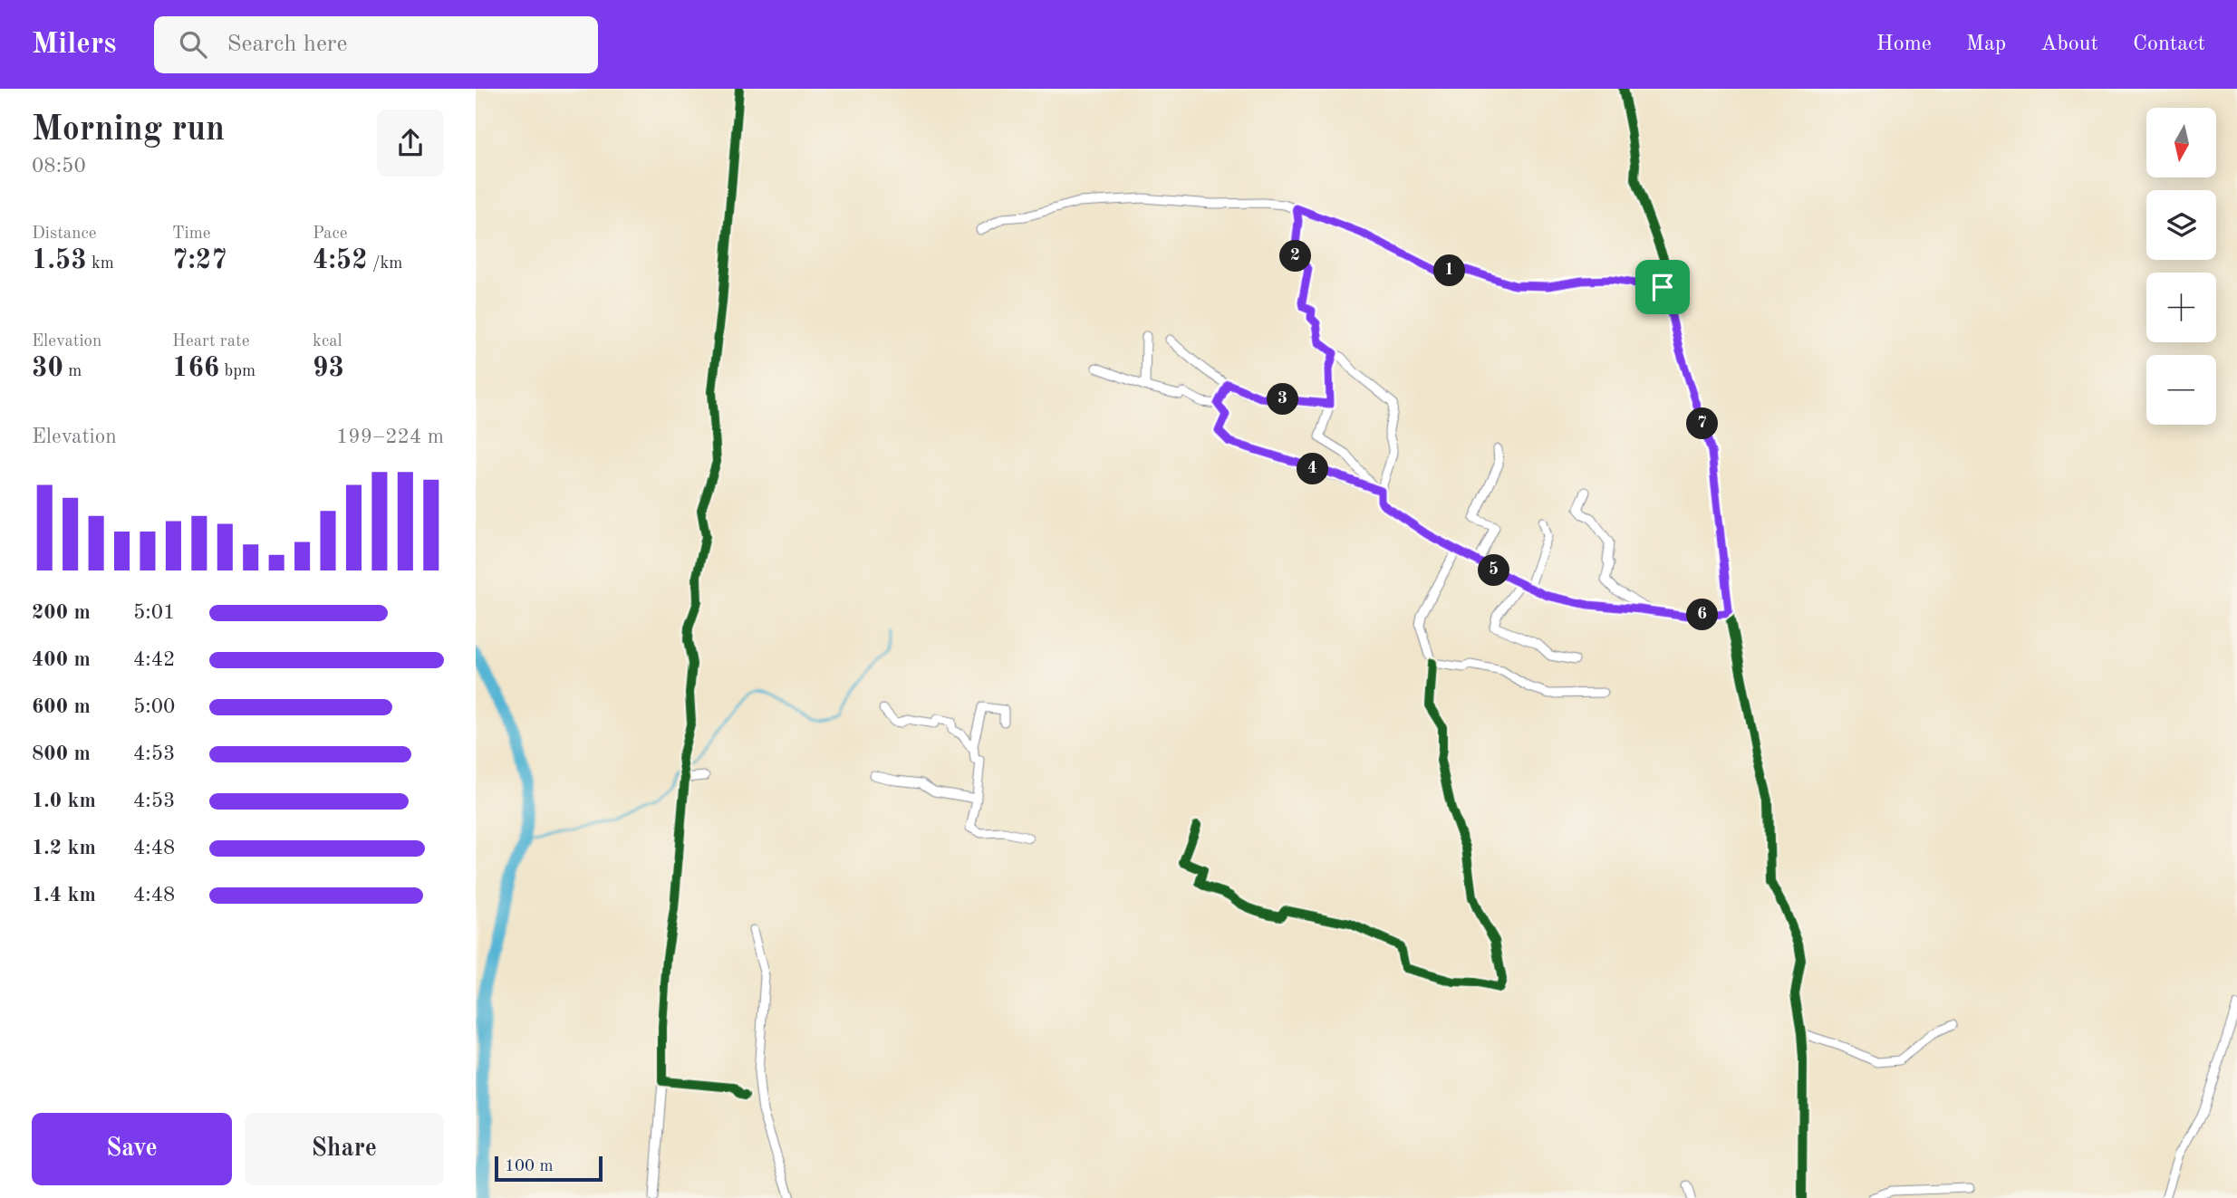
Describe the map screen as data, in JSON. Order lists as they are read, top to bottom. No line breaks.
{"scale_bar":"100 m","north":"bottom","page":{"header":"Milers","search":"Search here","nav":["Home","Map","About","Contact"],"heading":["Morning run","08:50"],"map_buttons":["+","−"],"stats":[["Distance","1.53 km"],["Time","7:27"],["Pace","4:52 /km"],["Elevation","30 m"],["Heart rate","166 bpm"],["kcal","93"]],"pins":["2","1","3","7","4","5","6"],"chart":["Elevation","199–224 m"],"list":[{"name":"200 m","note":"5:01"},{"name":"400 m","note":"4:42"},{"name":"600 m","note":"5:00"},{"name":"800 m","note":"4:53"},{"name":"1.0 km","note":"4:53"},{"name":"1.2 km","note":"4:48"},{"name":"1.4 km","note":"4:48"}],"buttons":["Save","Share"],"scale":"100 m"}}
